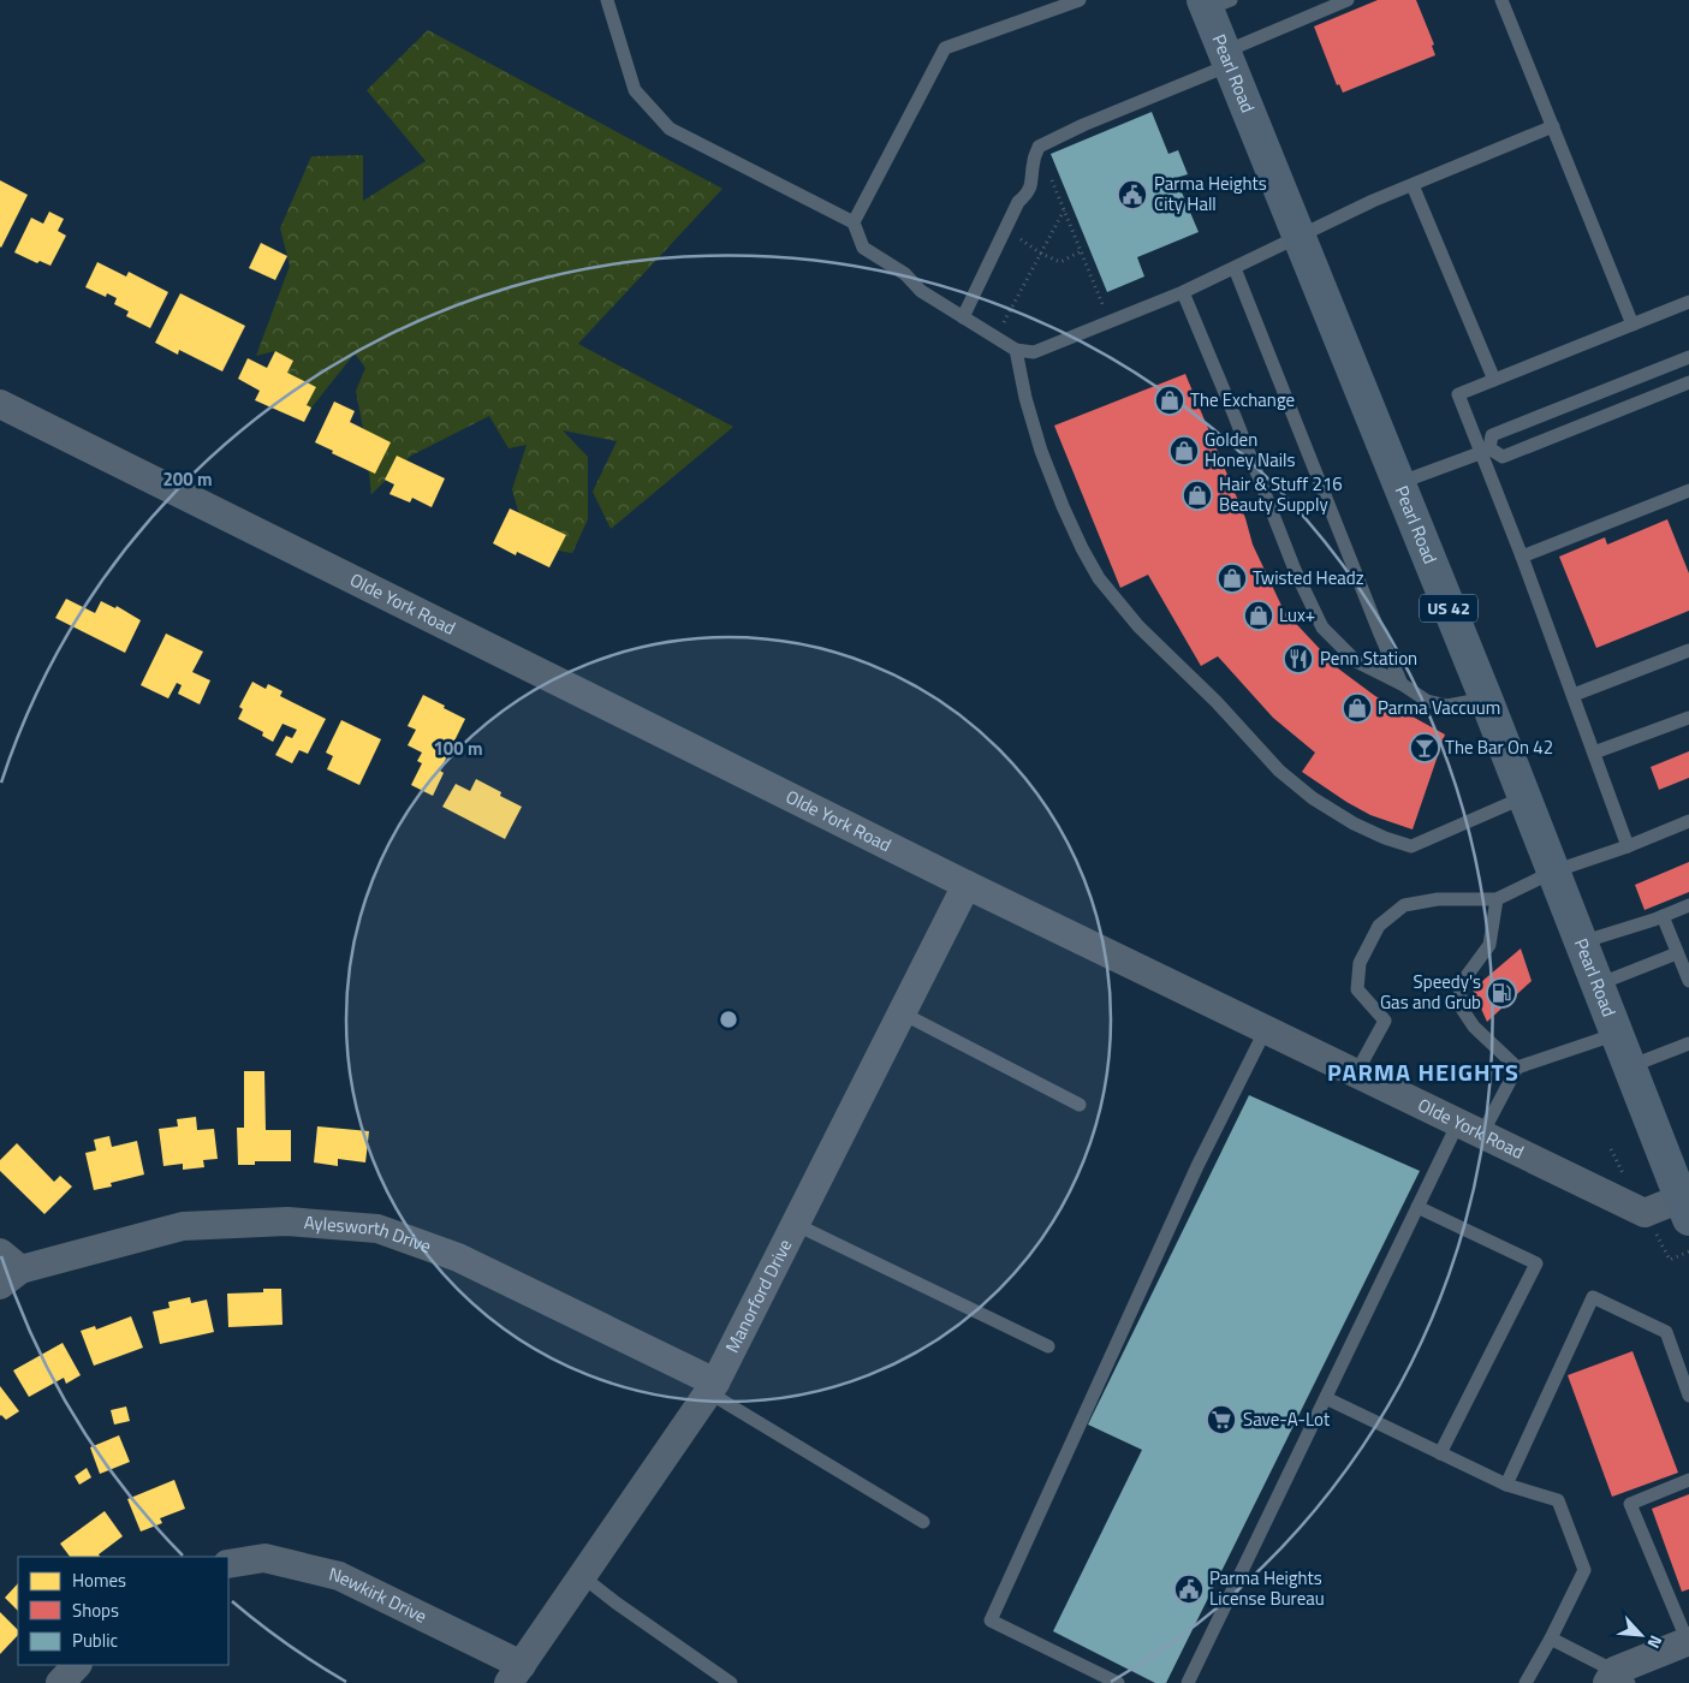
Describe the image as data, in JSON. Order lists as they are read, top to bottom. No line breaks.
{"streets":{"main road":["Pearl Road","US 42"],"street":["Olde York Road","Aylesworth Drive","Manorford Drive","Newkirk Drive"]},"crossings":[["Pearl Road","Olde York Road"],["Olde York Road","Manorford Drive"],["Aylesworth Drive","Manorford Drive"],["Manorford Drive","Newkirk Drive"]],"districts":["PARMA HEIGHTS"],"places":{"public building":["Parma Heights City Hall","Parma Heights License Bureau"],"shop":["The Exchange","Golden Honey Nails","Hair & Stuff 216 Beauty Supply","Twisted Headz","Lux+","Parma Vaccuum"],"restaurant":["Penn Station"],"bar":["The Bar On 42"],"fuel station":["Speedy's Gas and Grub"],"supermarket":["Save-A-Lot"]},"legend":["Homes","Shops","Public"],"north":"bottom right","rings":["200 m","100 m"]}
